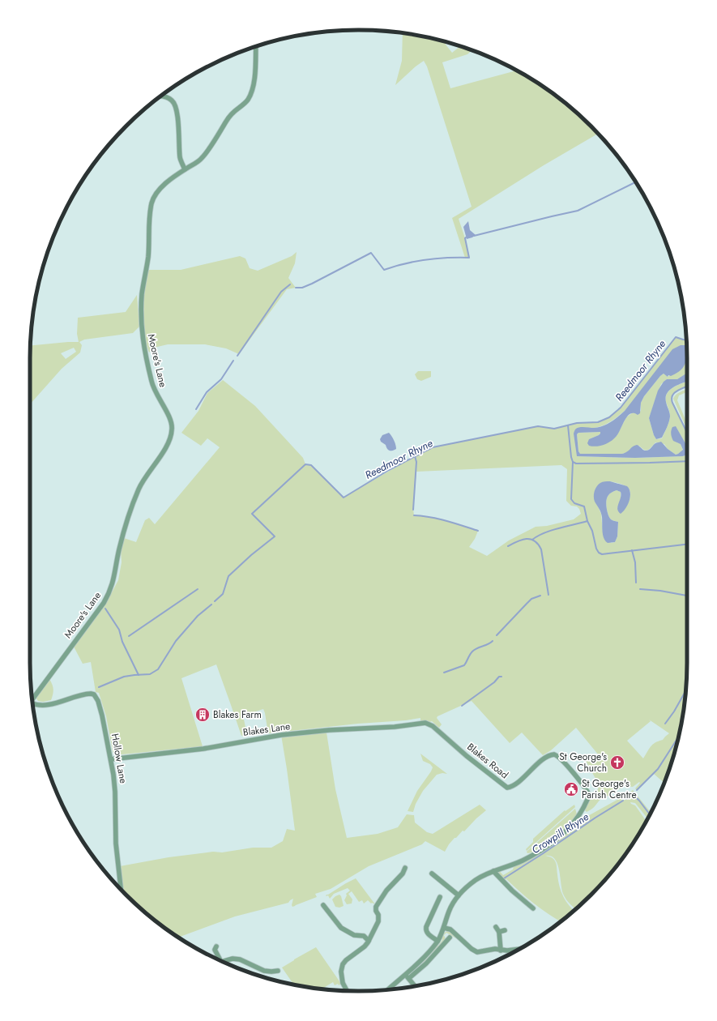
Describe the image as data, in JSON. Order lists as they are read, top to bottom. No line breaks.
{"streets":{"street":["Moore's Lane","Blakes Lane","Hollow Lane","Blakes Road"]},"crossings":[["Blakes Lane","Hollow Lane"],["Blakes Lane","Blakes Road"]],"water":["Reedmoor Rhyne","Crowpill Rhyne"],"places":{"building":["Blakes Farm"],"church":["St George's Church"],"public building":["St George's Parish Centre"]}}
